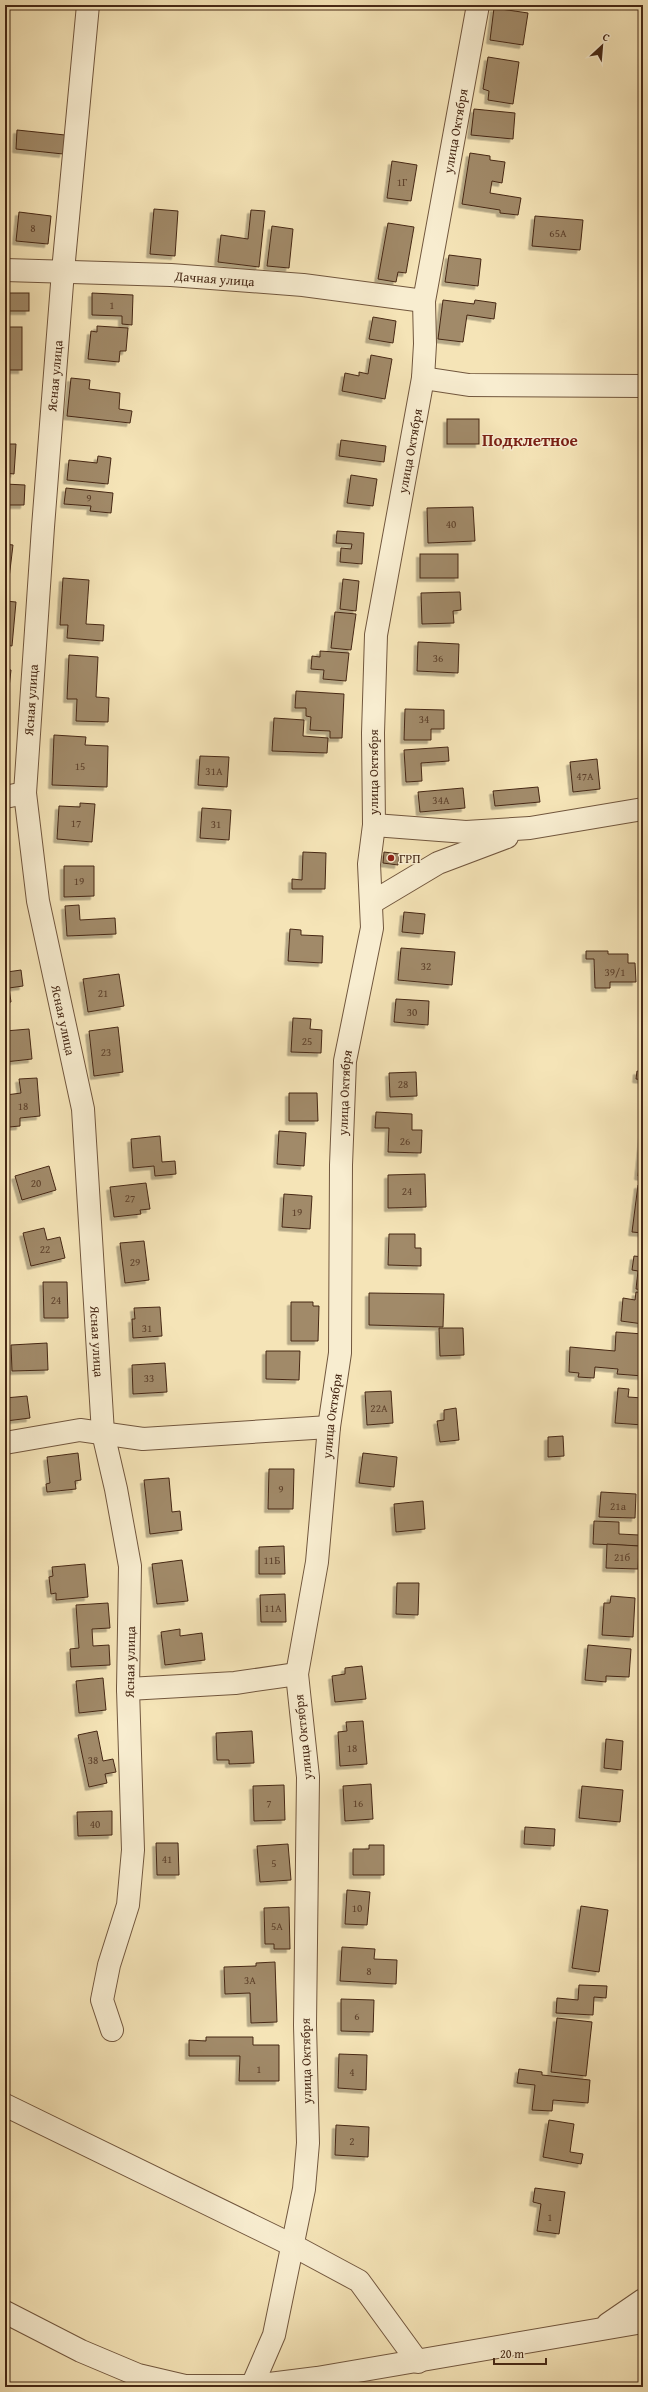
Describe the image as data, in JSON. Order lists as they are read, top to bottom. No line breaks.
{"streets":{"street":["улица Октября","Дачная улица","Ясная улица"]},"crossings":[["улица Октября","Дачная улица"],["Дачная улица","Ясная улица"]],"districts":["Подклетное"],"places":["ГРП"],"house_numbers":["1Г","8","65А","1","9","40","36","34","15","31А","47А","34А","17","31","19","32","39/1","21","30","25","23","28","18","26","20","24","27","19","22","29","24","31","33","22А","9","21а","21б","11Б","11А","18","38","7","16","40","41","5","10","5А","8","3А","6","1","4","2","1"],"scale_bar":"20 m","north":"top right"}
